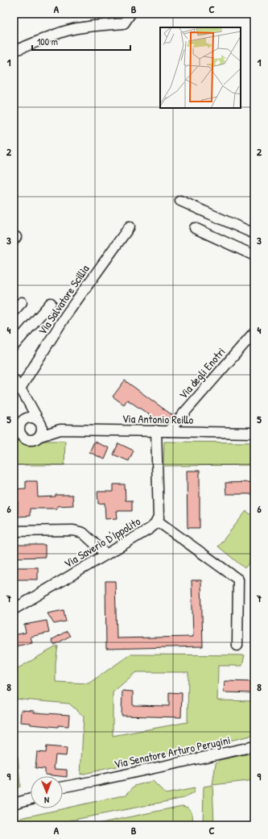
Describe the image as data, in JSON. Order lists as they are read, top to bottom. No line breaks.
{"streets":{"street":["Via Salvatore Scillìa","Via degli Enotri","Via Antonio Reillo","Via Saverio D'Ippolito","Via Senatore Arturo Perugini"]},"crossings":[["Via degli Enotri","Via Antonio Reillo"],["Via Antonio Reillo","Via Saverio D'Ippolito"]],"scale_bar":"100 m","north":"bottom","grid":{"columns":["A","B","C"],"rows":["1","2","3","4","5","6","7","8","9"]}}
